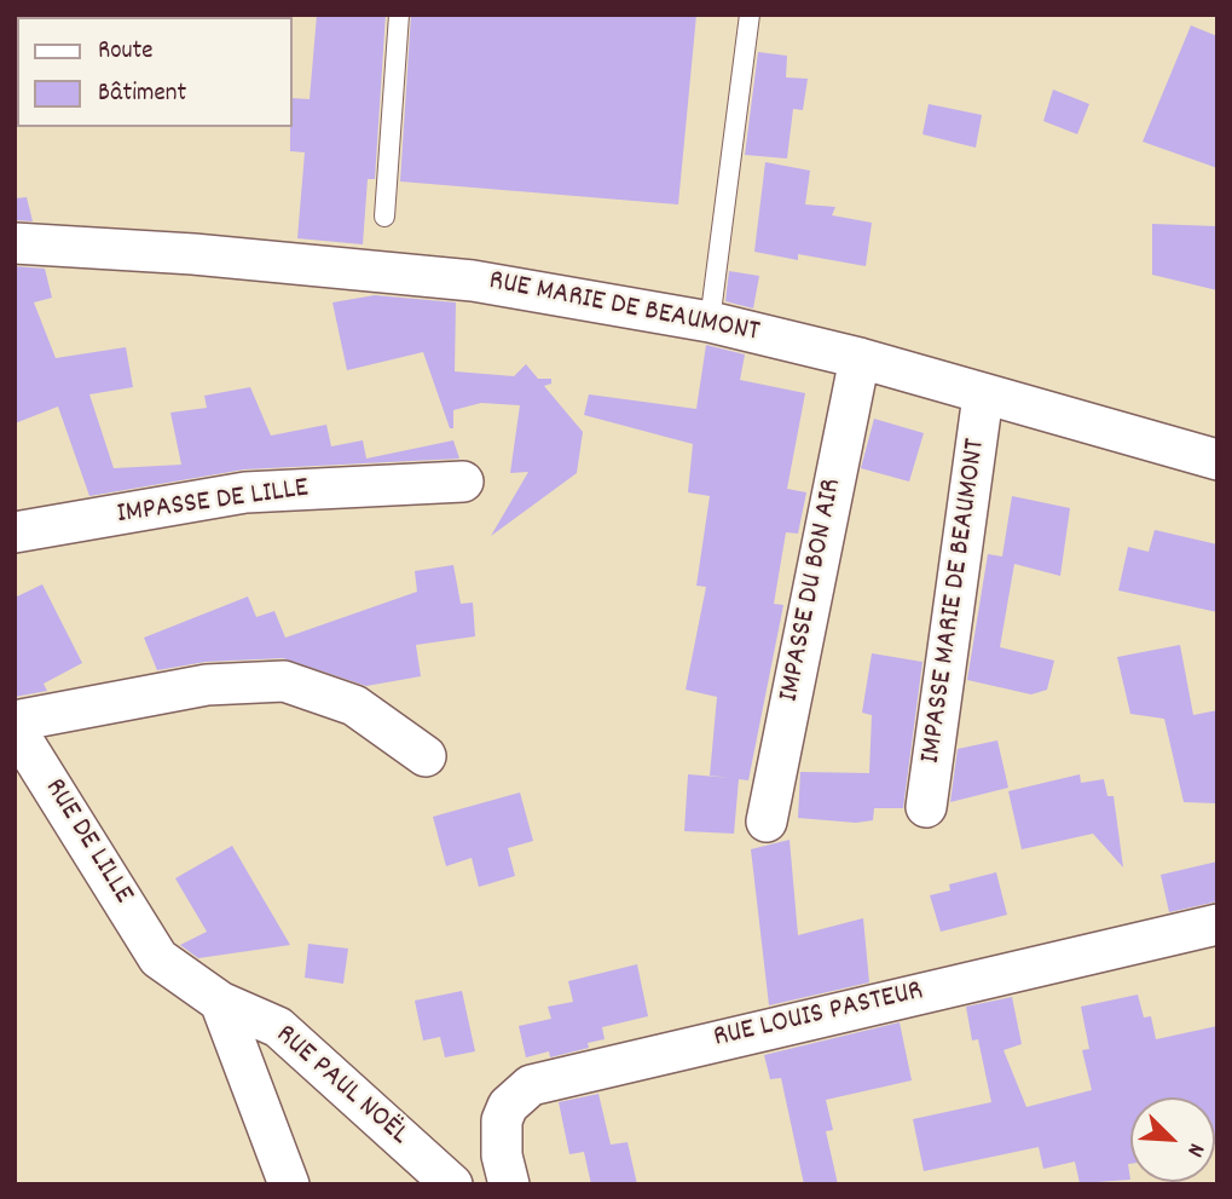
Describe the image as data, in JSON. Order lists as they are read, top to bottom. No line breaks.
{"streets":{"street":["RUE MARIE DE BEAUMONT","IMPASSE DE LILLE","IMPASSE DU BON AIR","IMPASSE MARIE DE BEAUMONT","RUE DE LILLE","RUE LOUIS PASTEUR","RUE PAUL NOËL"]},"crossings":[["RUE MARIE DE BEAUMONT","IMPASSE DU BON AIR"],["RUE MARIE DE BEAUMONT","IMPASSE MARIE DE BEAUMONT"],["RUE DE LILLE","RUE PAUL NOËL"]],"legend":["Route","Bâtiment"],"north":"bottom right"}
